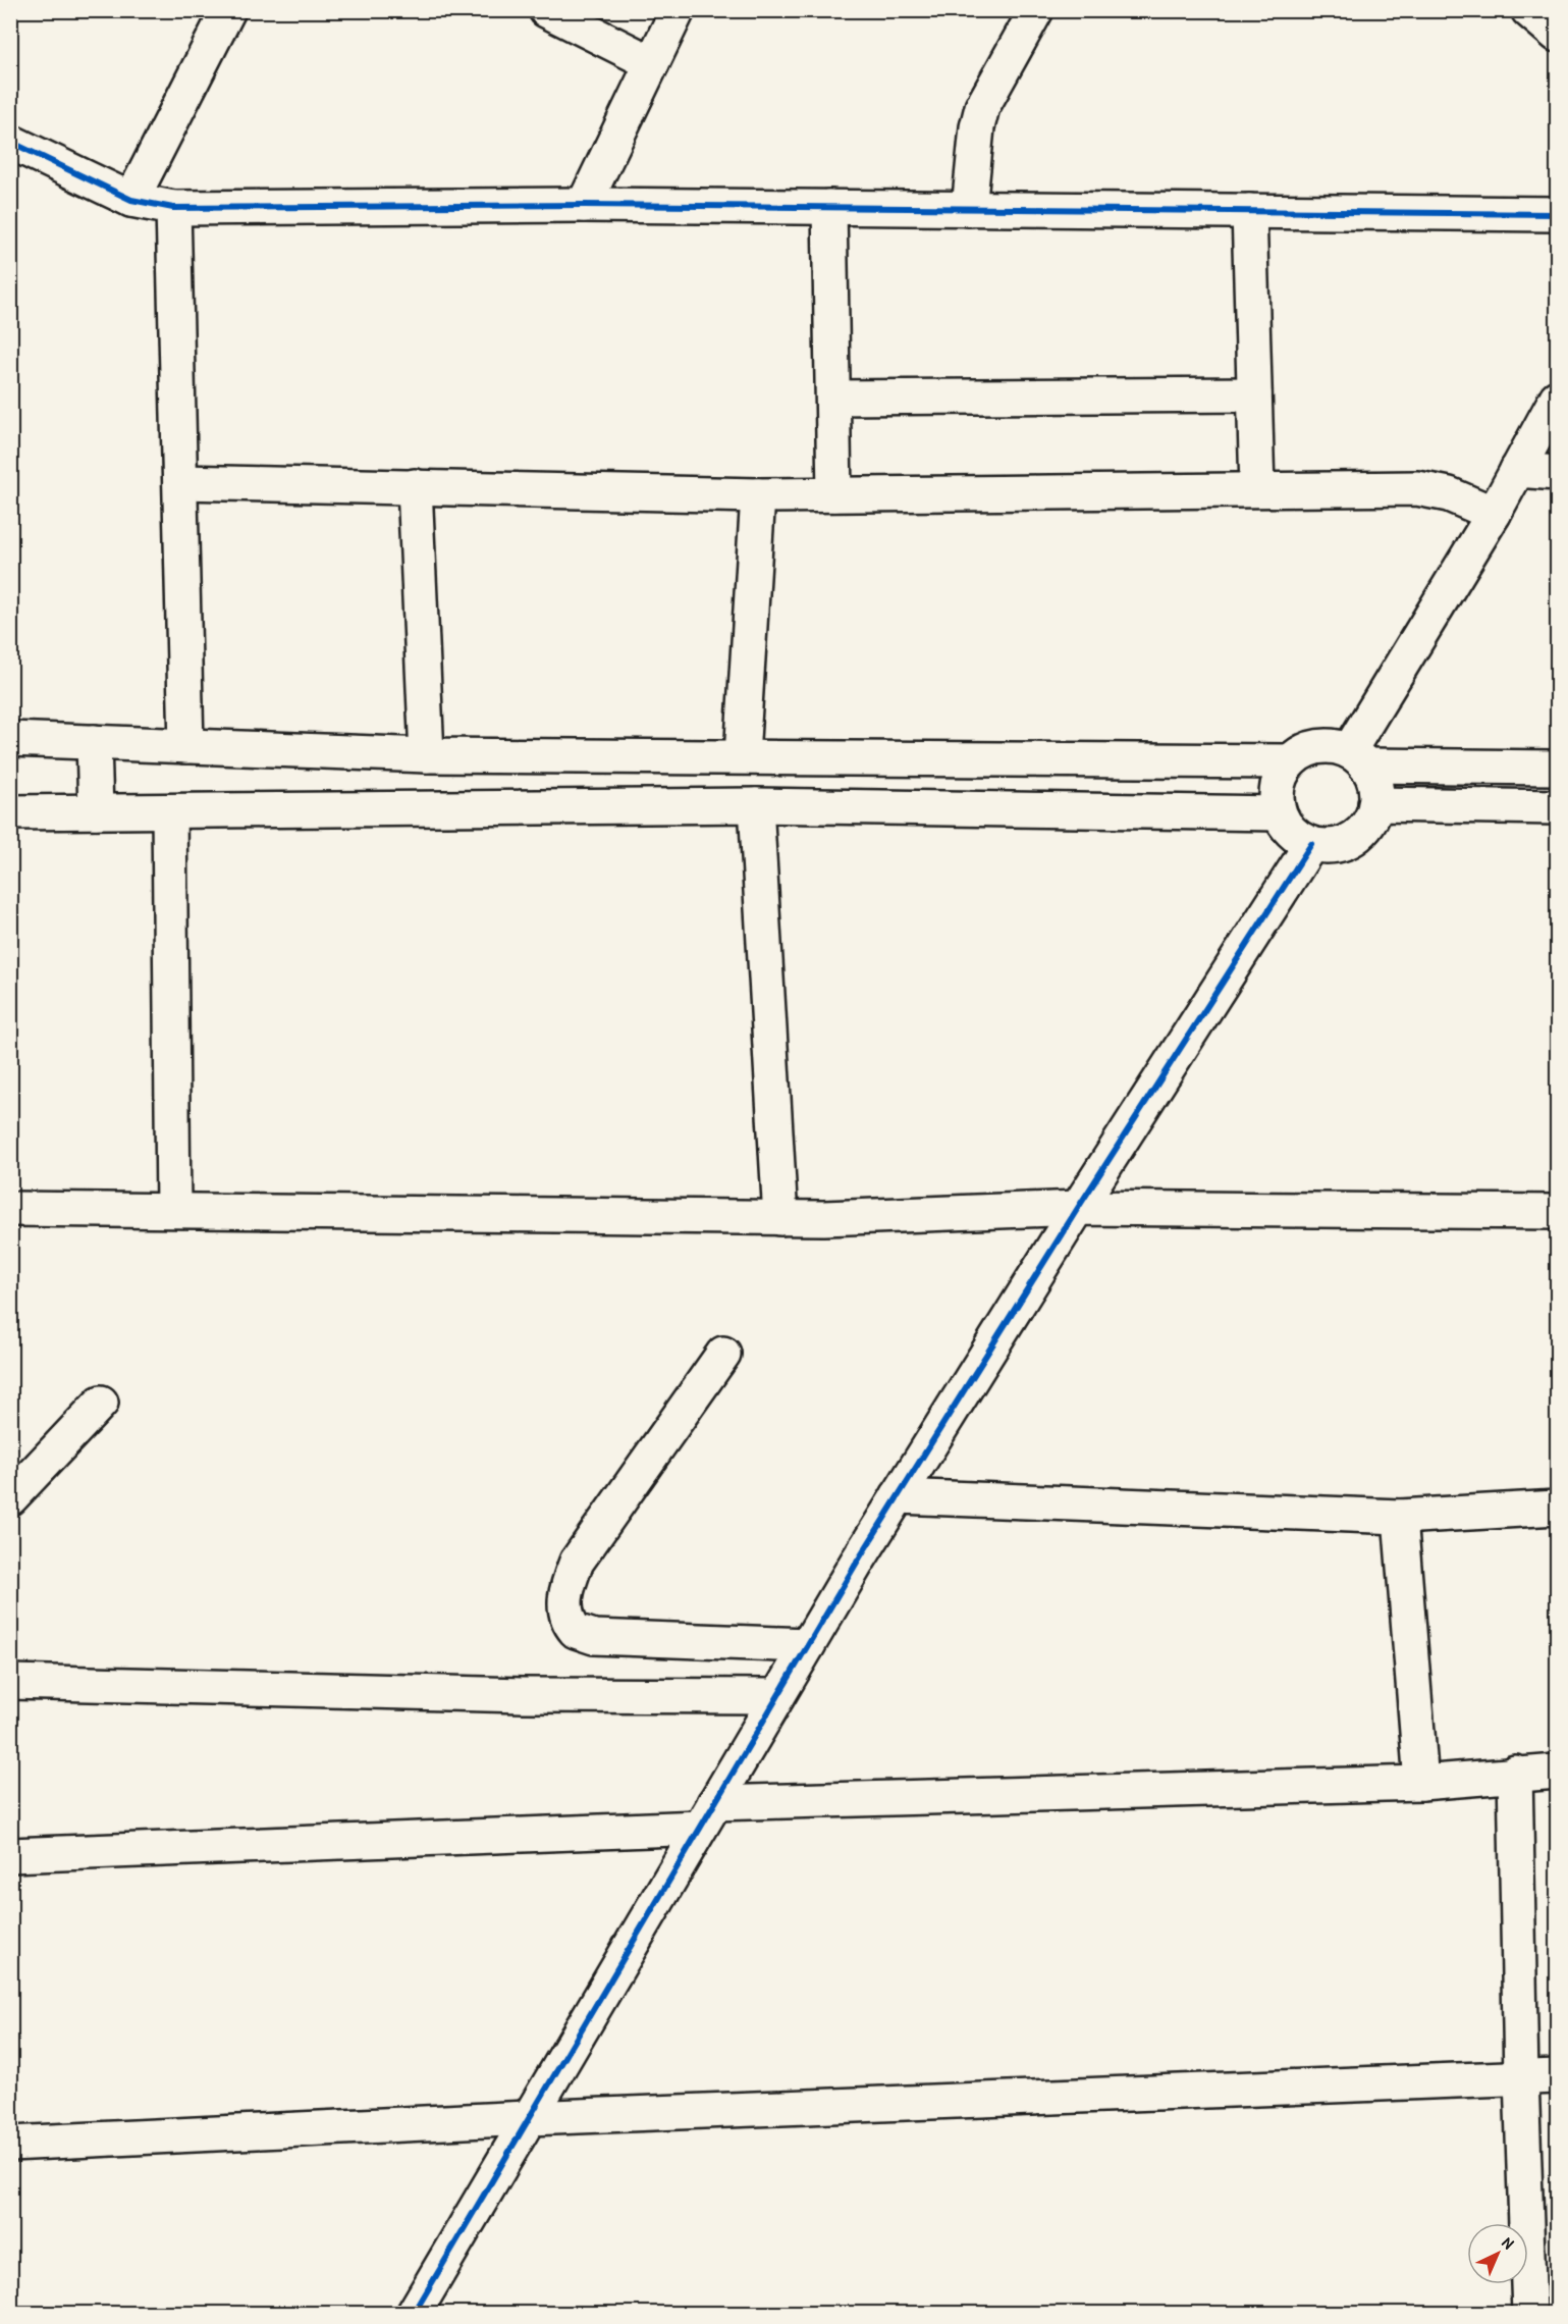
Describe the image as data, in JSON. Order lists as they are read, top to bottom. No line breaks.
{"north":"top right"}
